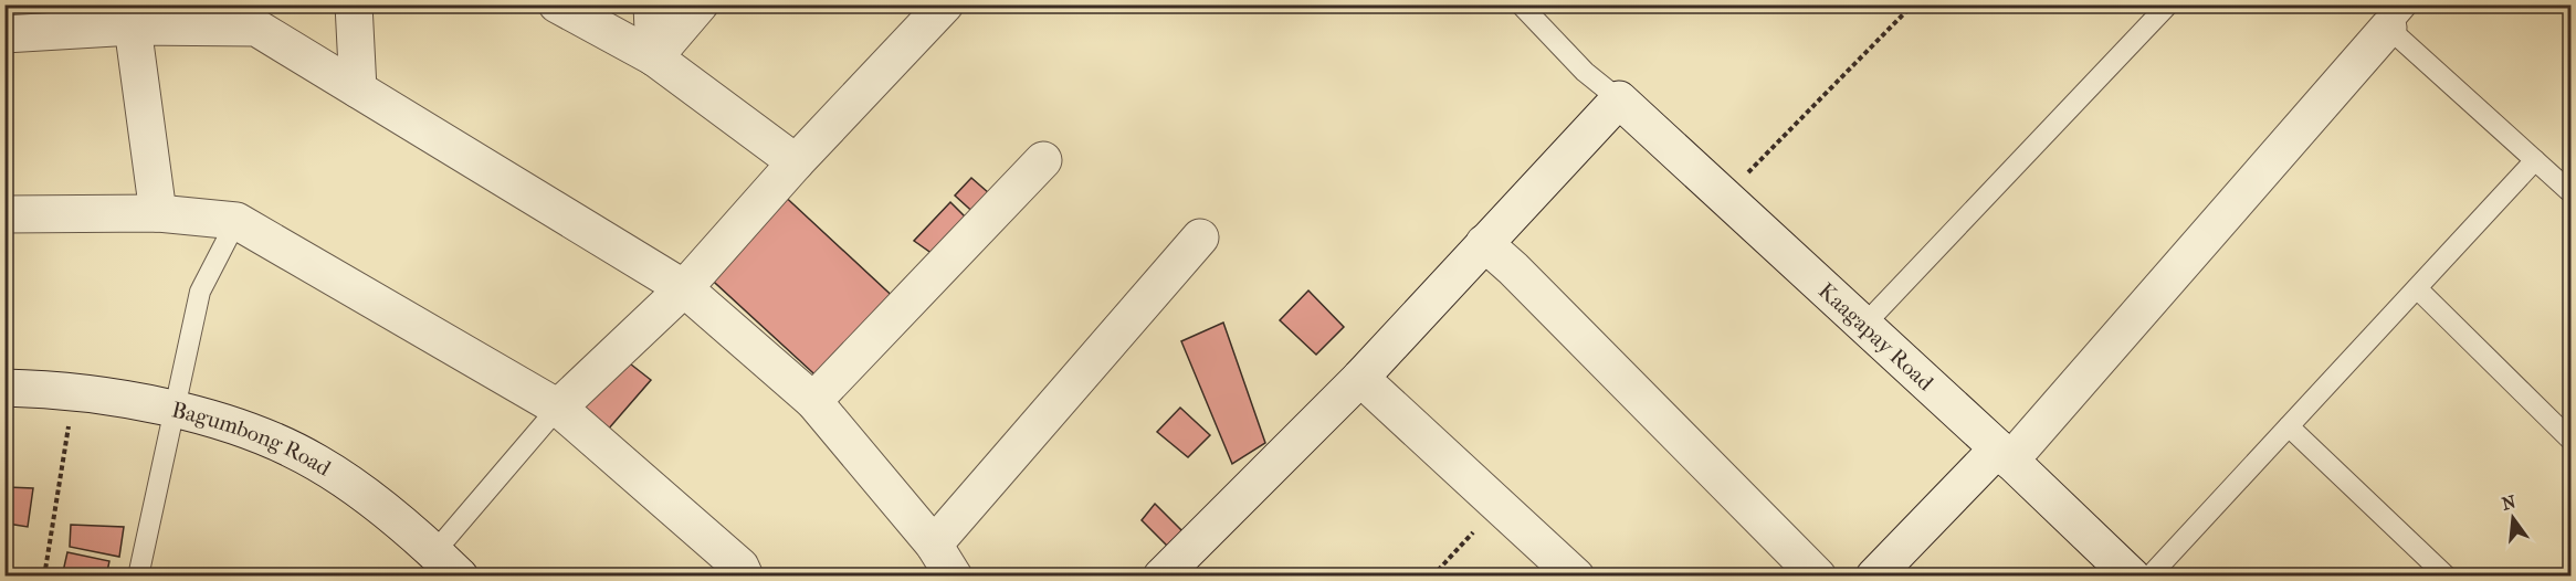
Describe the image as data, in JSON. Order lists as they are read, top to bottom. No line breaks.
{"streets":{"street":["Kaagapay Road","Bagumbong Road"]},"north":"top"}
